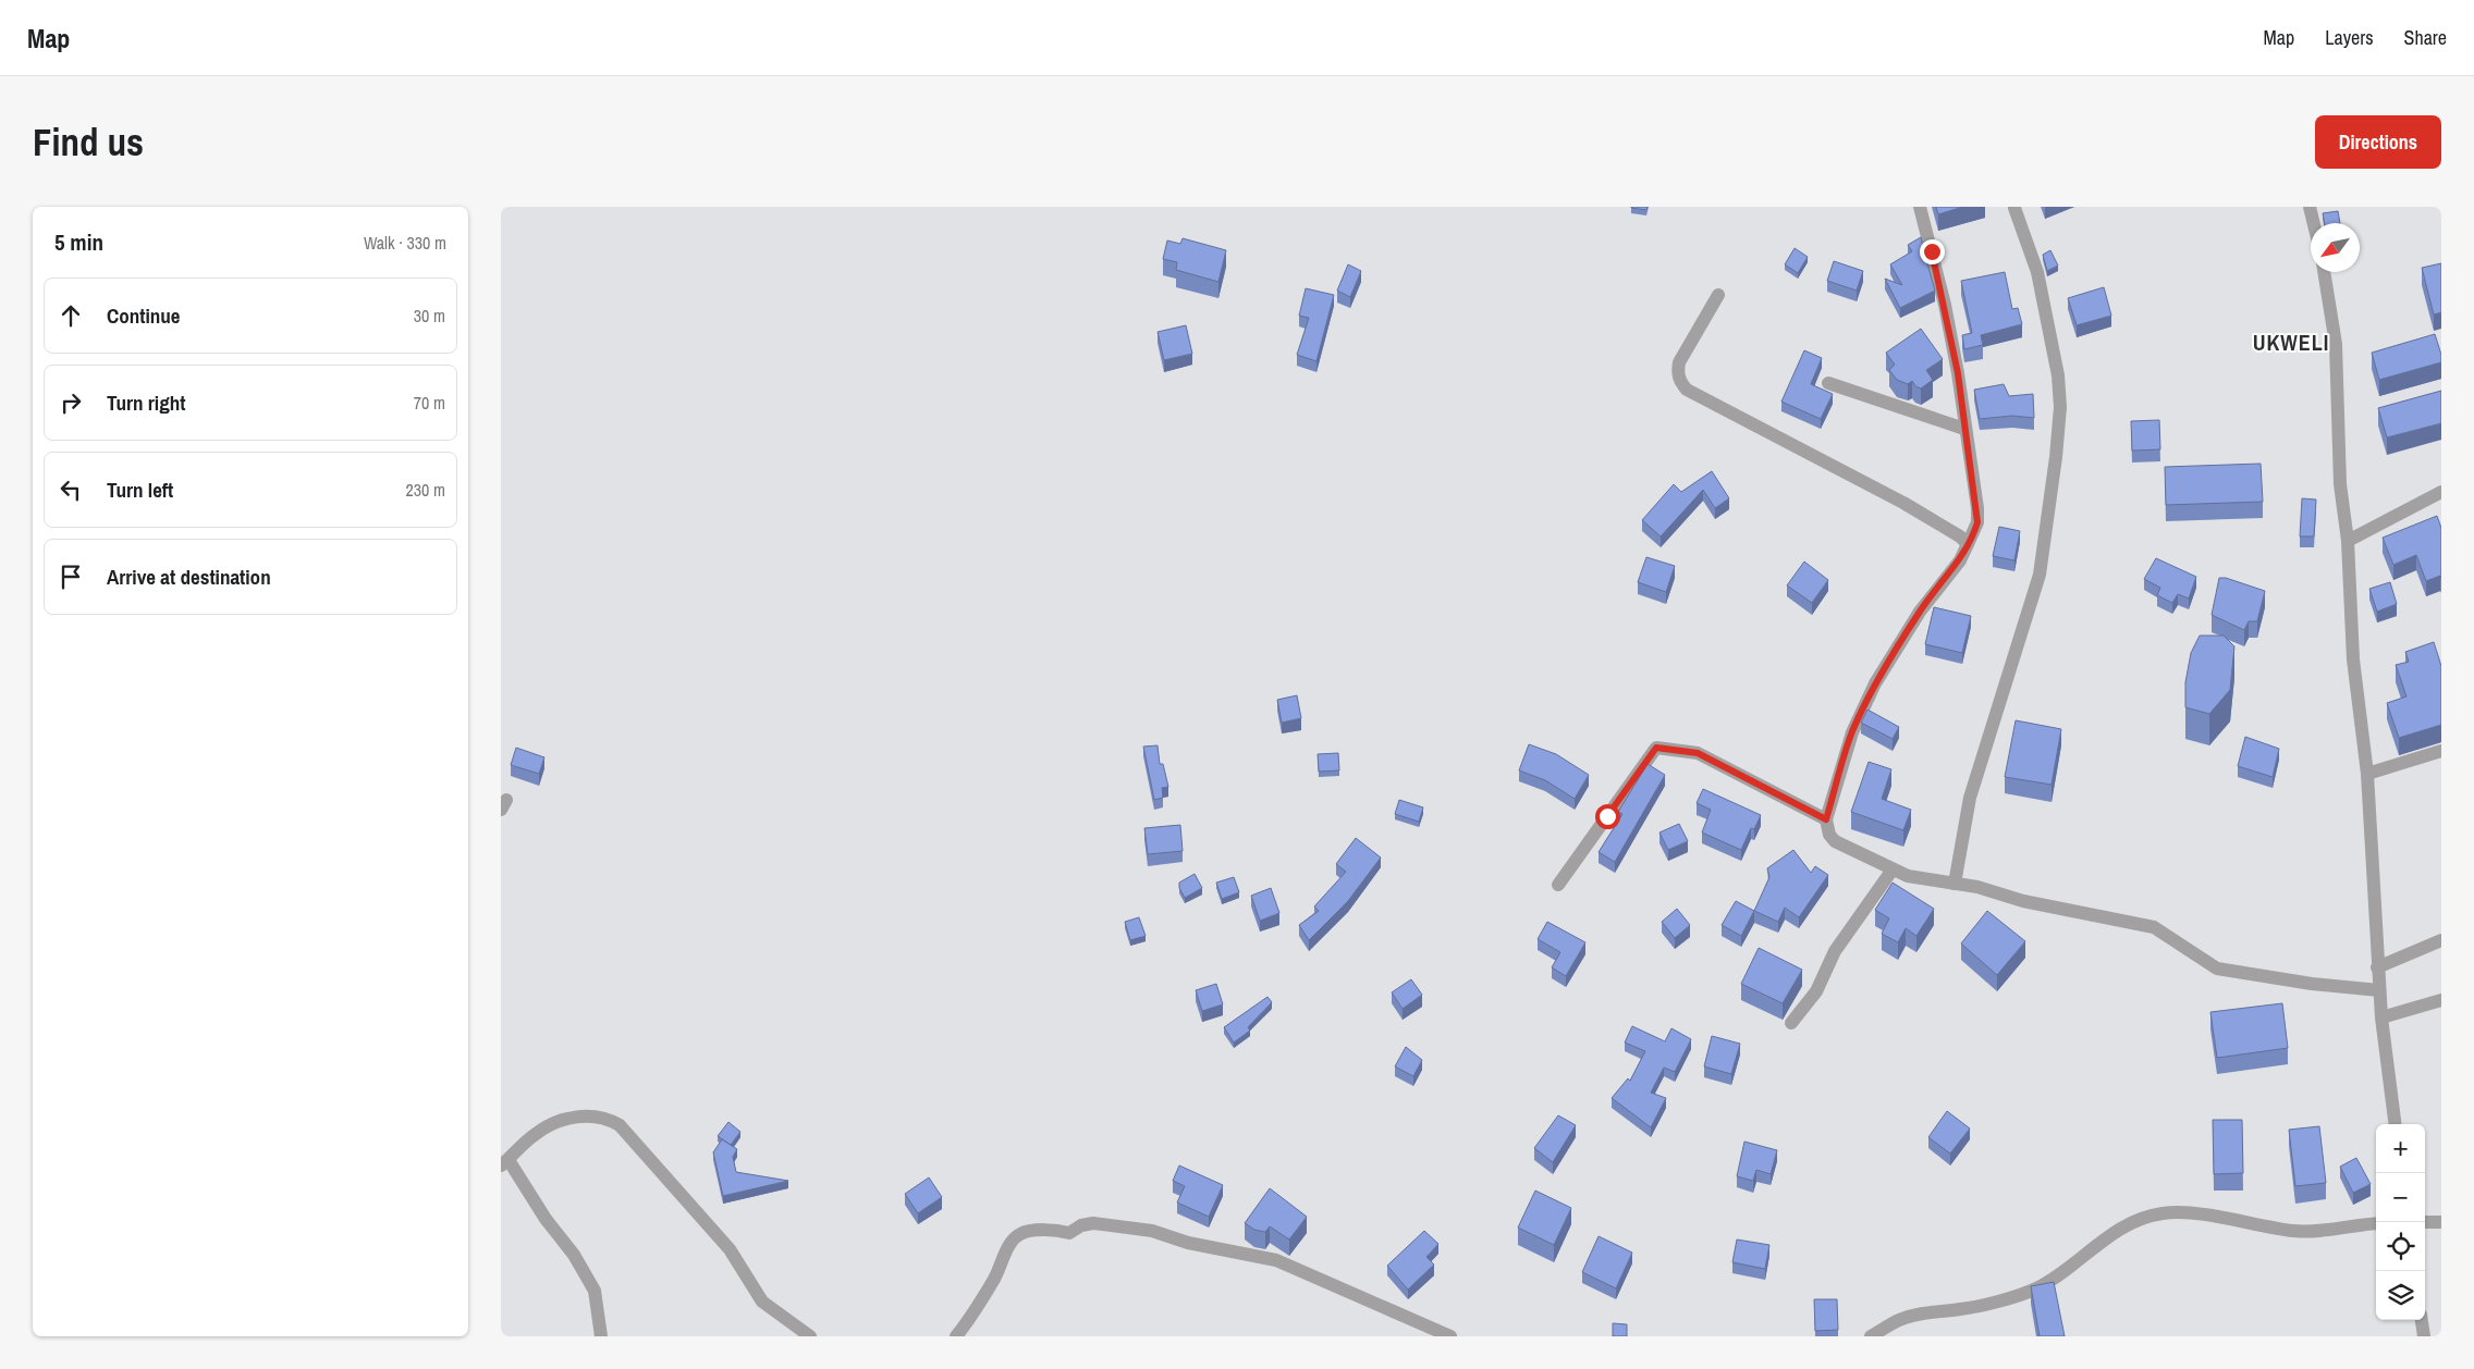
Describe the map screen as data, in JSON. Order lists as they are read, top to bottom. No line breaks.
{"districts":["UKWELI"],"north":"bottom left","page":{"header":"Map","nav":["Map","Layers","Share"],"buttons":"Directions","title":"Find us","heading":["5 min","Walk · 330 m"],"list":[["Continue","30 m"],["Turn right","70 m"],["Turn left","230 m"],"Arrive at destination"],"map_buttons":["+","−"]}}
